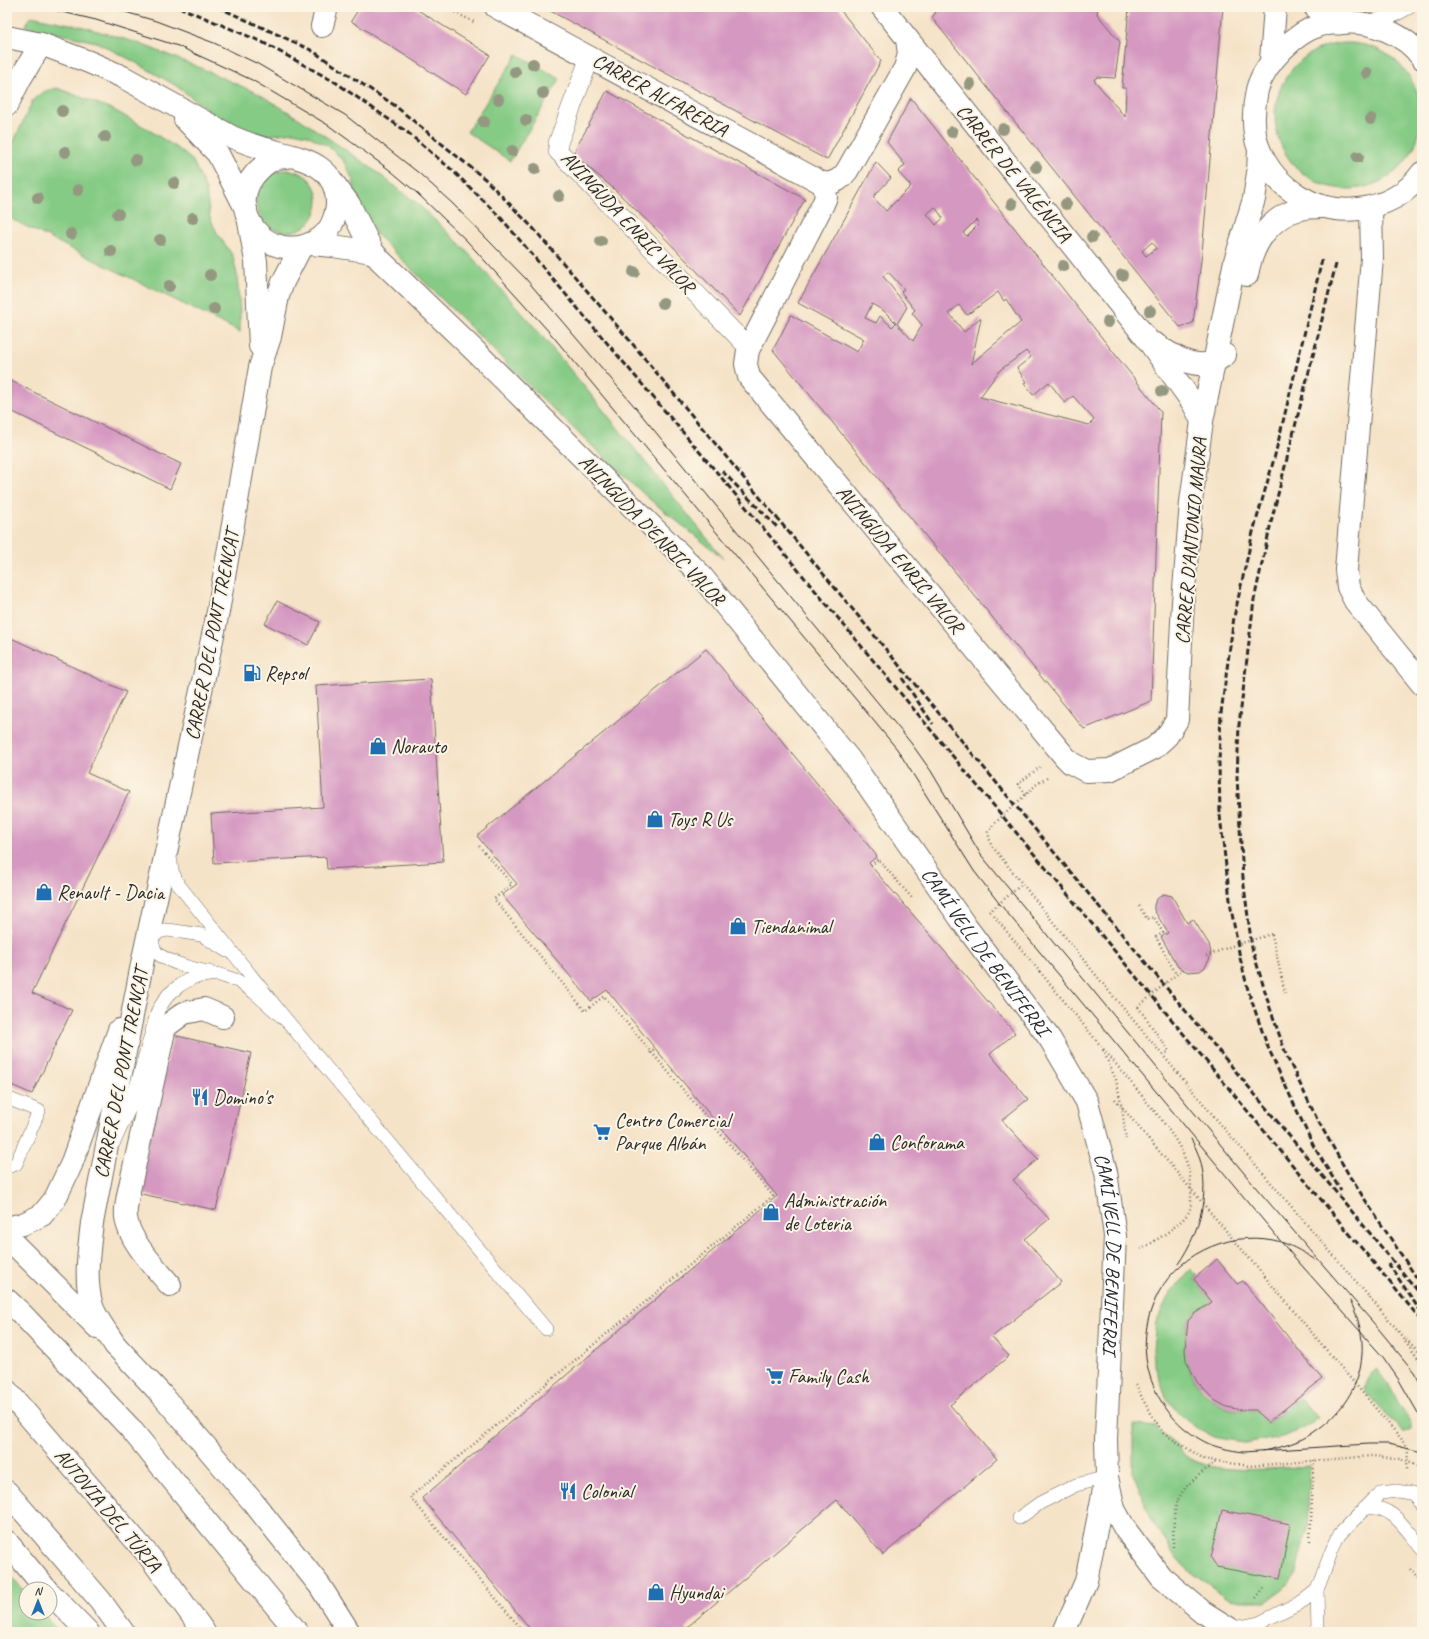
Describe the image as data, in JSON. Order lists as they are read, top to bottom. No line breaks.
{"streets":{"main road":["CARRER ALFARERIA","CARRER DE VALÈNCIA","AVINGUDA ENRIC VALOR","AVINGUDA D'ENRIC VALOR","CARRER D'ANTONIO MAURA","CARRER DEL PONT TRENCAT","CAMÍ VELL DE BENIFERRI","AUTOVIA DEL TÚRIA"]},"crossings":[["CARRER ALFARERIA","AVINGUDA ENRIC VALOR"],["CARRER DE VALÈNCIA","CARRER D'ANTONIO MAURA"],["AVINGUDA ENRIC VALOR","CARRER D'ANTONIO MAURA"],["AVINGUDA D'ENRIC VALOR","CARRER DEL PONT TRENCAT"],["AVINGUDA D'ENRIC VALOR","CAMÍ VELL DE BENIFERRI"]],"places":{"fuel station":["Repsol"],"shop":["Norauto","Toys R Us","Renault - Dacia","Tiendanimal","Conforama","Administración de Loteria","Hyundai"],"restaurant":["Domino's","Colonial"],"supermarket":["Centro Comercial Parque Albán","Family Cash"]},"north":"top"}
